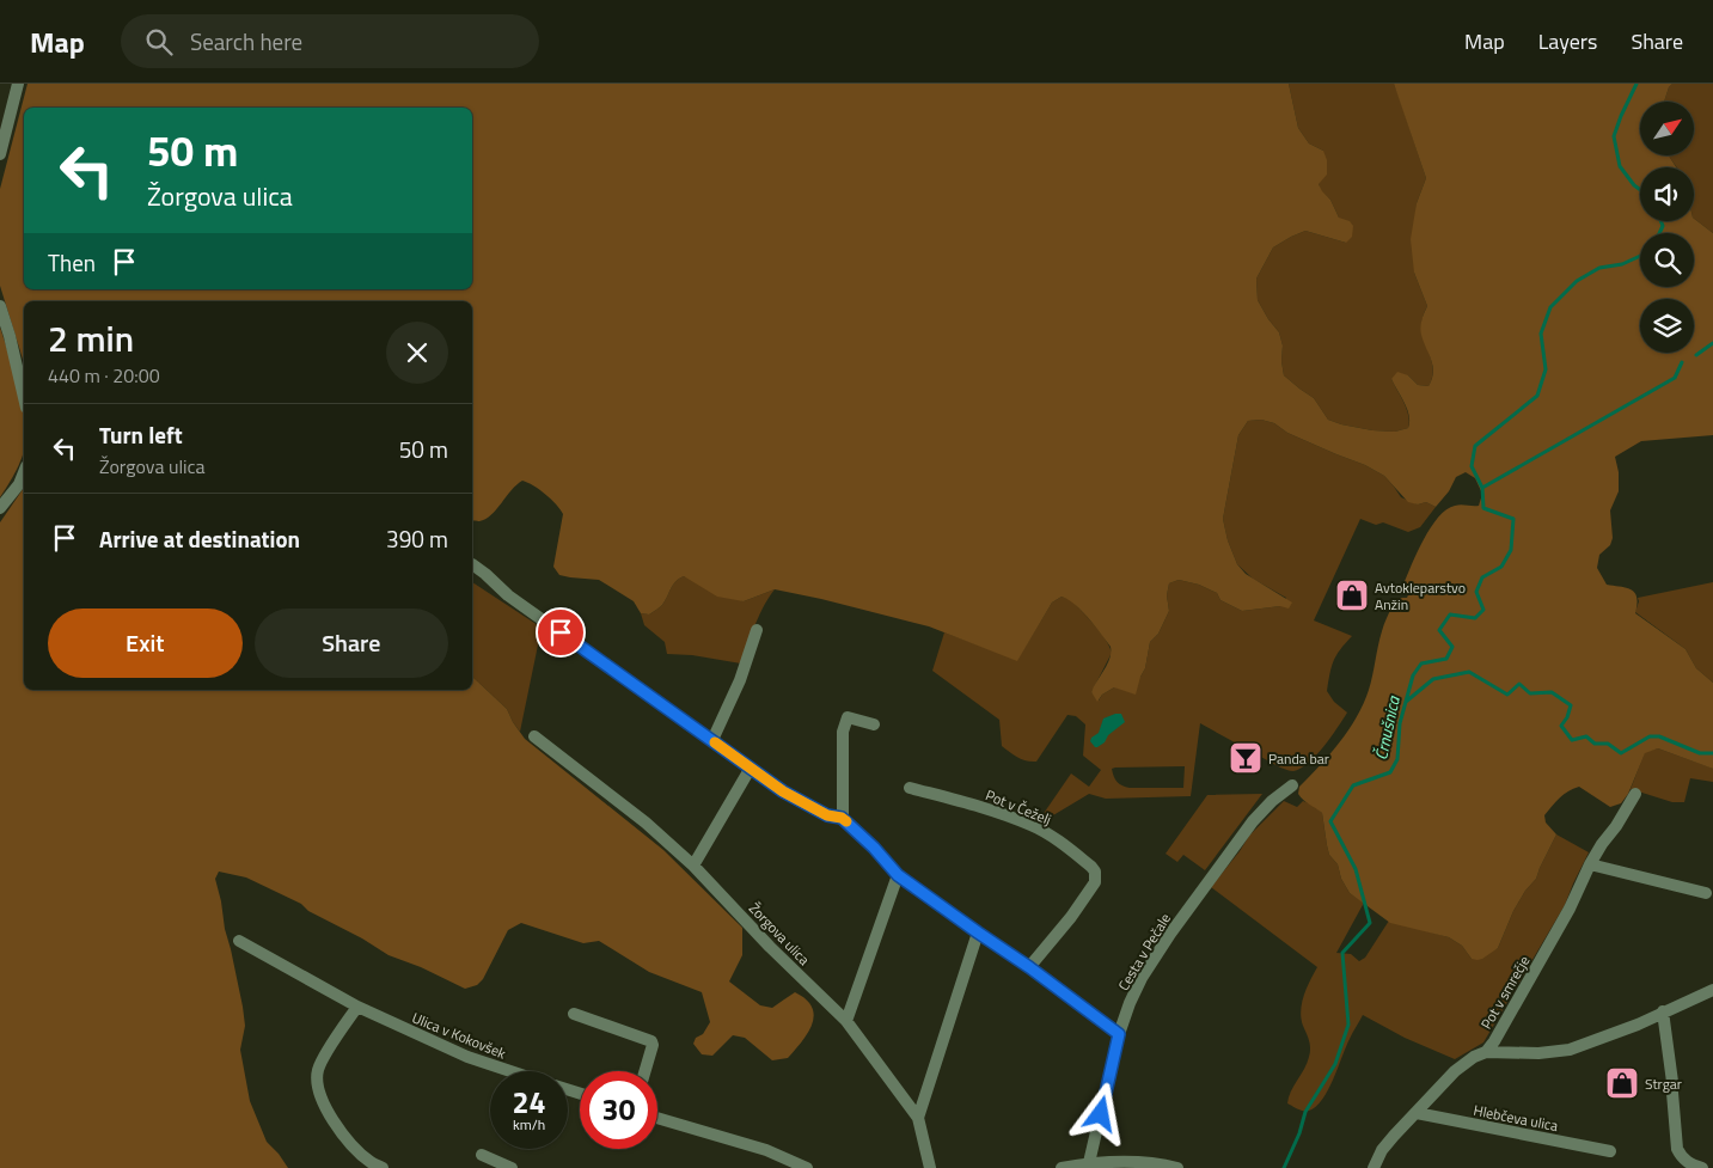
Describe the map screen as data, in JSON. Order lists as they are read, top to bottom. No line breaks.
{"streets":{"street":["Pot v Čeželj","Žorgova ulica","Cesta v Pečale","Pot v smrečje","Ulica v Kokovšek","Hlebčeva ulica"]},"crossings":[["Pot v smrečje","Hlebčeva ulica"]],"water":["Črnušnica"],"places":{"shop":["Avtokleparstvo Anžin","Strgar"],"bar":["Panda bar"]},"north":"top right","page":{"header":"Map","search":"Search here","nav":["Map","Layers","Share"],"turn":["50 m","Žorgova ulica"],"then":"Then","heading":["2 min","440 m · 20:00"],"list":[{"name":"Turn left","note":"Žorgova ulica","value":"50 m"},{"name":"Arrive at destination","value":"390 m"}],"buttons":["Exit","Share"],"speed":"24 km/h","limit":"30"}}
